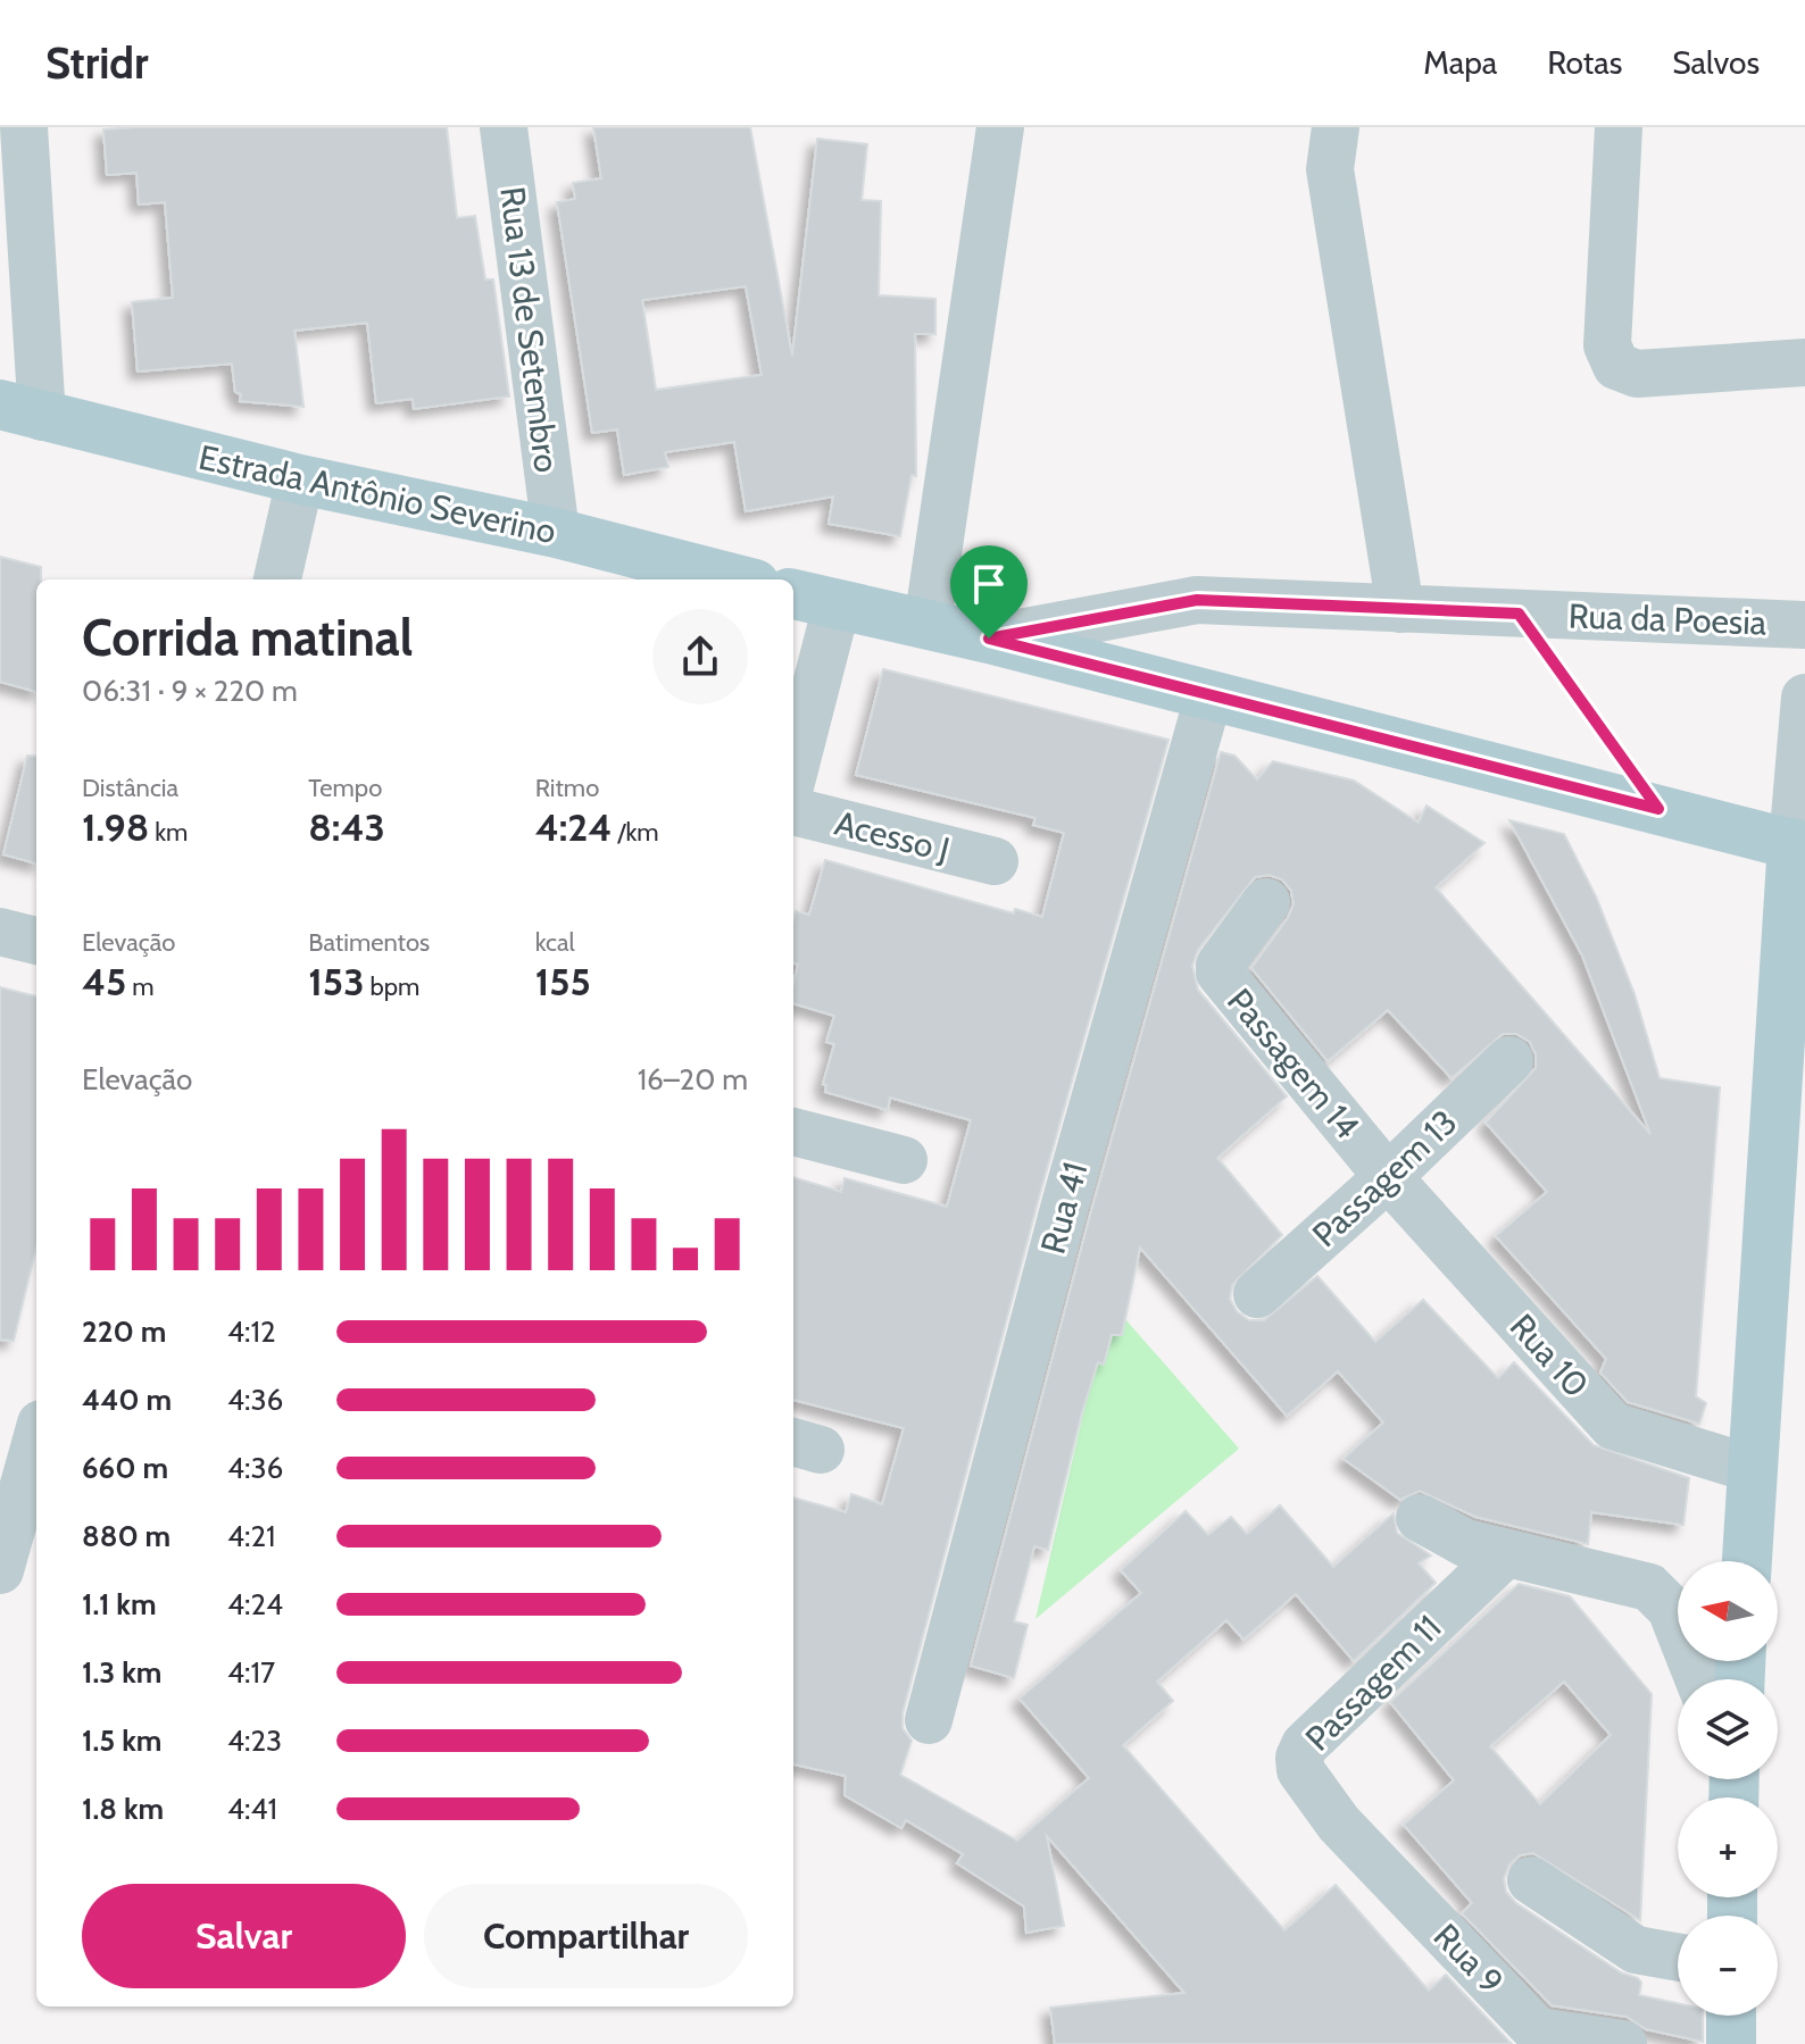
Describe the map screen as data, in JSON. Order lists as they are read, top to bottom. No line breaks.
{"streets":{"main road":["Estrada Antônio Severino"],"street":["Rua 13 de Setembro","Rua da Poesia","Acesso J","Passagem 14","Passagem 13","Rua 41","Rua 10","Passagem 11","Rua 9"]},"crossings":[["Rua 13 de Setembro","Estrada Antônio Severino"],["Passagem 14","Passagem 13"],["Passagem 14","Rua 10"],["Passagem 13","Rua 10"],["Passagem 11","Rua 9"]],"north":"left","page":{"header":"Stridr","nav":["Mapa","Rotas","Salvos"],"heading":["Corrida matinal","06:31 · 9 × 220 m"],"stats":[["Distância","1.98 km"],["Tempo","8:43"],["Ritmo","4:24 /km"],["Elevação","45 m"],["Batimentos","153 bpm"],["kcal","155"]],"chart":["Elevação","16–20 m"],"list":[{"name":"220 m","note":"4:12"},{"name":"440 m","note":"4:36"},{"name":"660 m","note":"4:36"},{"name":"880 m","note":"4:21"},{"name":"1.1 km","note":"4:24"},{"name":"1.3 km","note":"4:17"},{"name":"1.5 km","note":"4:23"},{"name":"1.8 km","note":"4:41"}],"map_buttons":["+","−"],"buttons":["Salvar","Compartilhar"]}}
